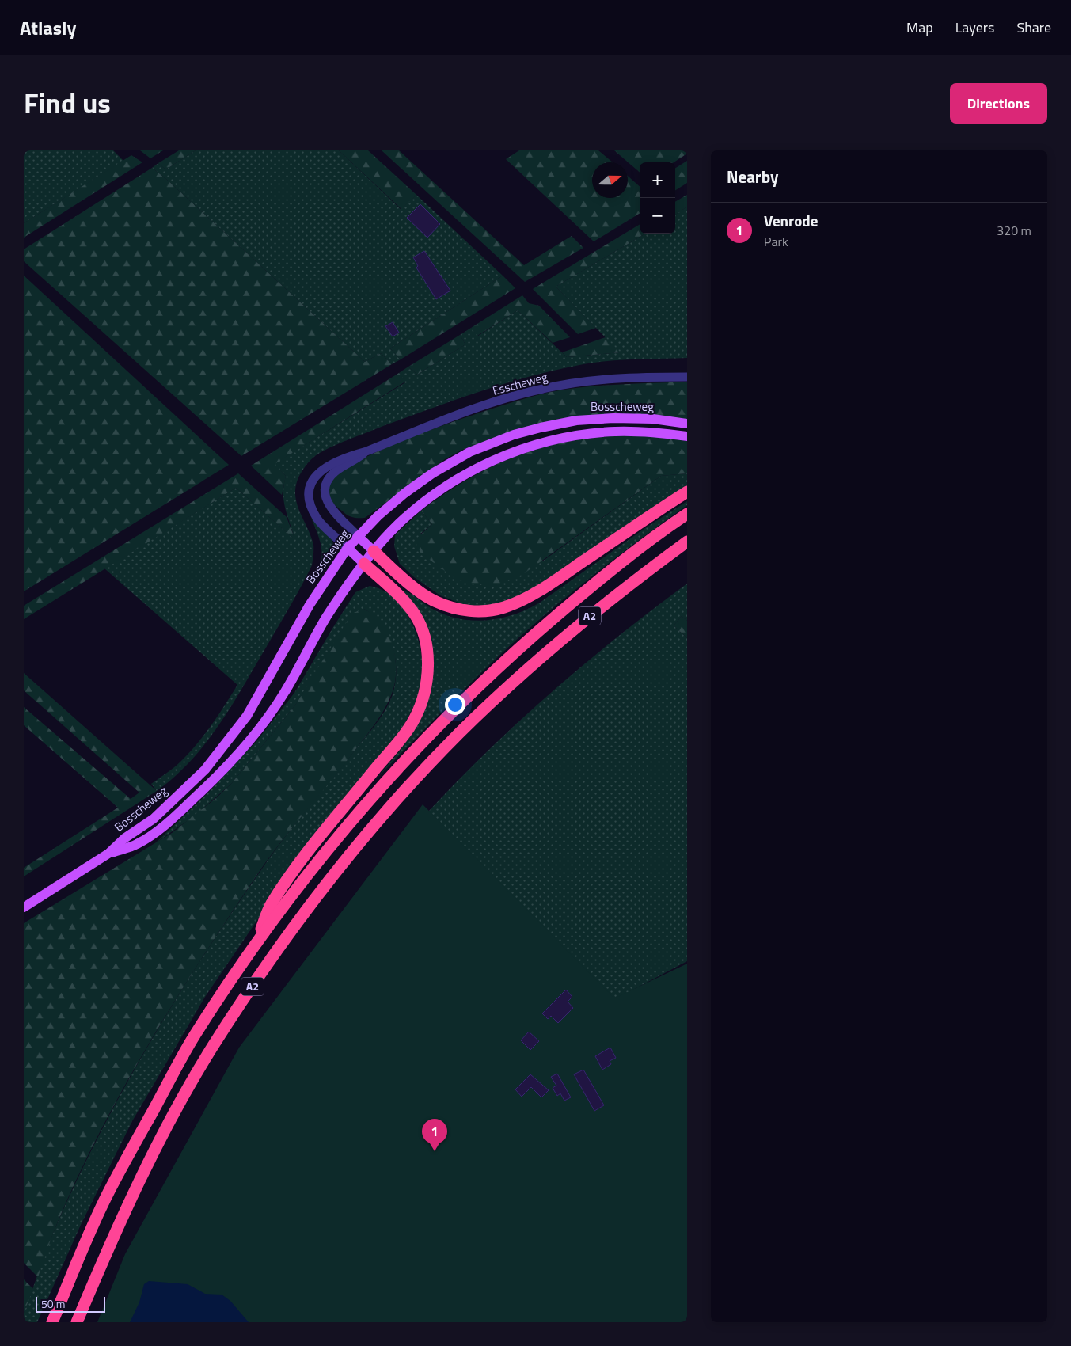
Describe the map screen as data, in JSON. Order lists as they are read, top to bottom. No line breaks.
{"streets":{"highway":["A2"],"main road":["Bosscheweg"],"street":["Esscheweg"]},"crossings":[["Esscheweg","Bosscheweg"],["Bosscheweg","A2"]],"scale_bar":"50 m","north":"right","page":{"header":"Atlasly","nav":["Map","Layers","Share"],"title":"Find us","buttons":"Directions","heading":"Nearby","map_buttons":["+","−"],"list":[{"mark":"1","name":"Venrode","note":"Park","value":"320 m"}],"pins":"1","scale":"50 m"}}
